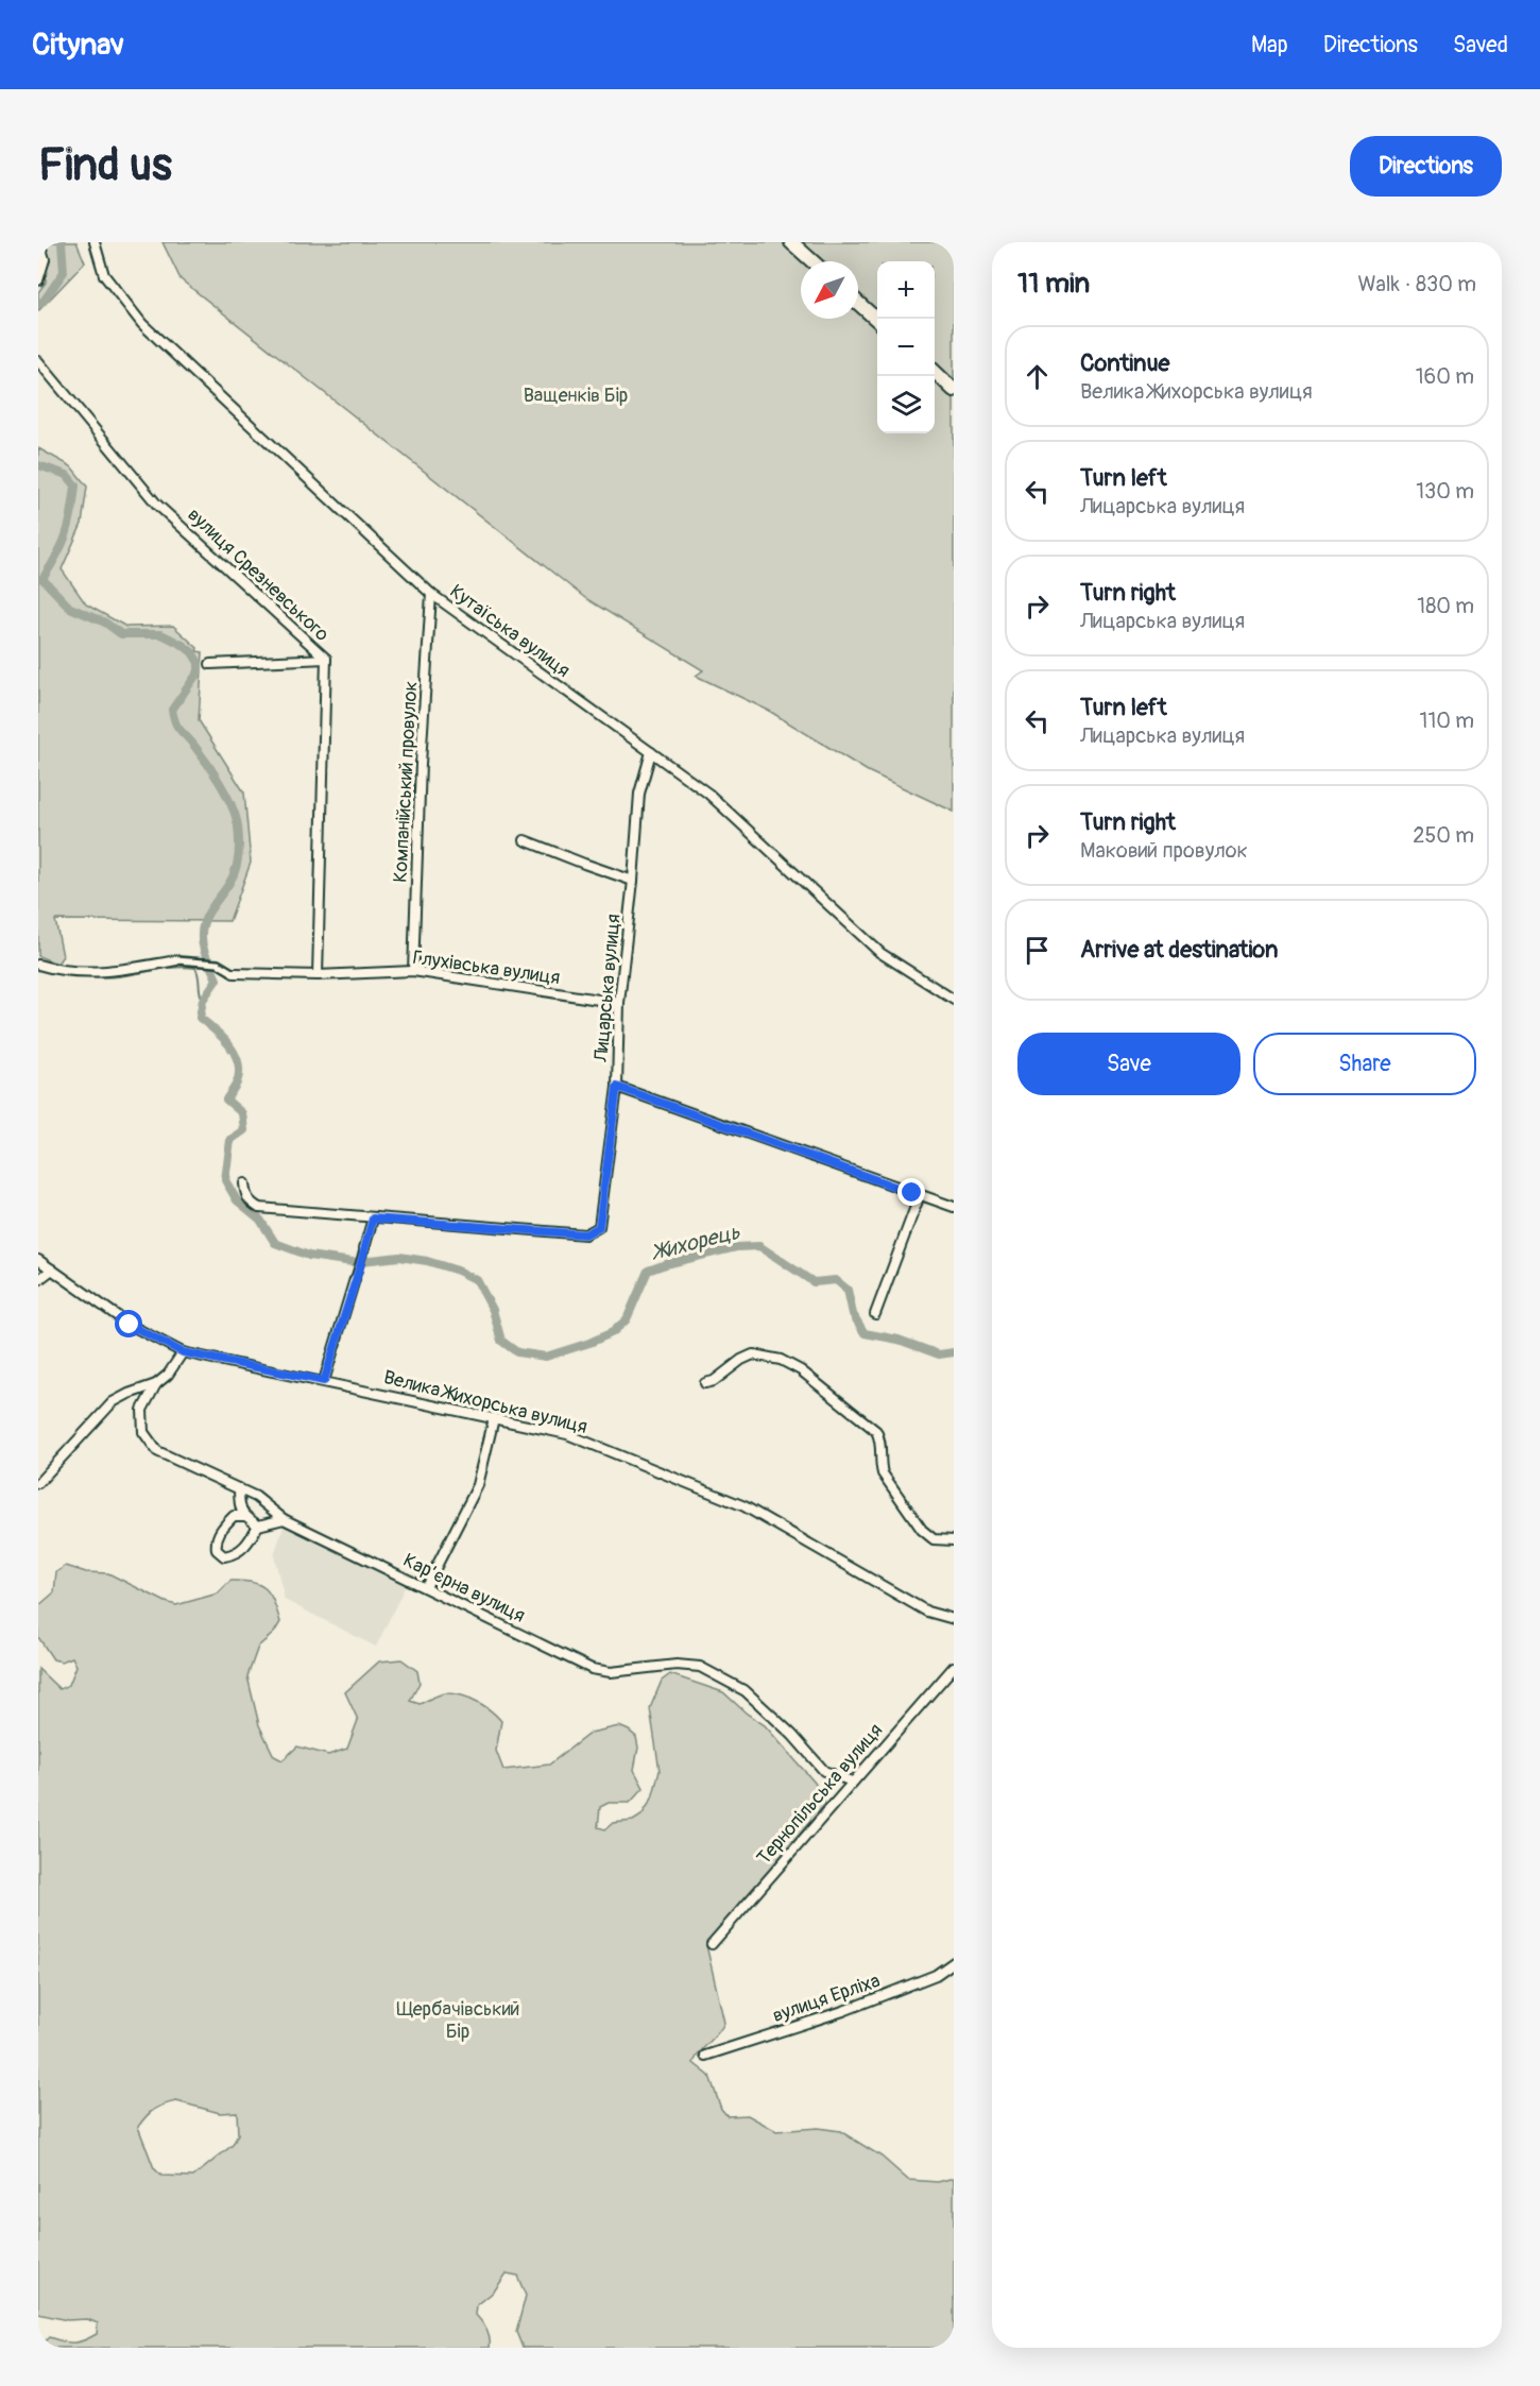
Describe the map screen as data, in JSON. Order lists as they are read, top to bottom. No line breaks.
{"streets":{"street":["вулиця Срезневського","Кутаїська вулиця","Компанійський провулок","Глухівська вулиця","Лицарська вулиця","Велика Жихорська вулиця","Кар’єрна вулиця","Тернопільська вулиця","вулиця Ерліха"]},"crossings":[["вулиця Срезневського","Глухівська вулиця"],["Кутаїська вулиця","Компанійський провулок"],["Кутаїська вулиця","Лицарська вулиця"],["Компанійський провулок","Глухівська вулиця"],["Глухівська вулиця","Лицарська вулиця"],["Велика Жихорська вулиця","Кар’єрна вулиця"],["Кар’єрна вулиця","Тернопільська вулиця"]],"water":["Жихорець"],"parks":["Ващенків Бір","Щербачівський Бір"],"north":"bottom left","page":{"header":"Citynav","nav":["Map","Directions","Saved"],"buttons":["Directions",["Save","Share"]],"title":"Find us","heading":["11 min","Walk · 830 m"],"map_buttons":["+","−"],"list":[["Continue","Велика Жихорська вулиця","160 m"],["Turn left","Лицарська вулиця","130 m"],["Turn right","Лицарська вулиця","180 m"],["Turn left","Лицарська вулиця","110 m"],["Turn right","Маковий провулок","250 m"],"Arrive at destination"]}}
